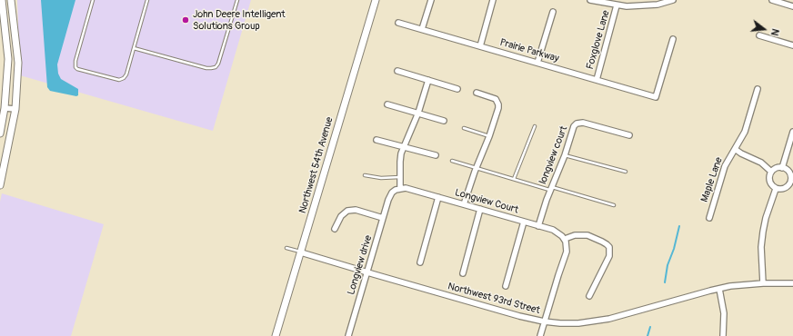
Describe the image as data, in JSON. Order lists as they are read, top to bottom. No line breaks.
{"streets":{"street":["Foxglove Lane","Prairie Parkway","longview court","Northwest 54th Avenue","Maple Lane","Longview Court","Longview drive","Northwest 93rd Street"]},"crossings":[["Foxglove Lane","Prairie Parkway"],["longview court","Longview Court"],["Northwest 54th Avenue","Northwest 93rd Street"],["Longview Court","Longview drive"],["Longview drive","Northwest 93rd Street"]],"places":["John Deere Intelligent Solutions Group"],"north":"right"}
